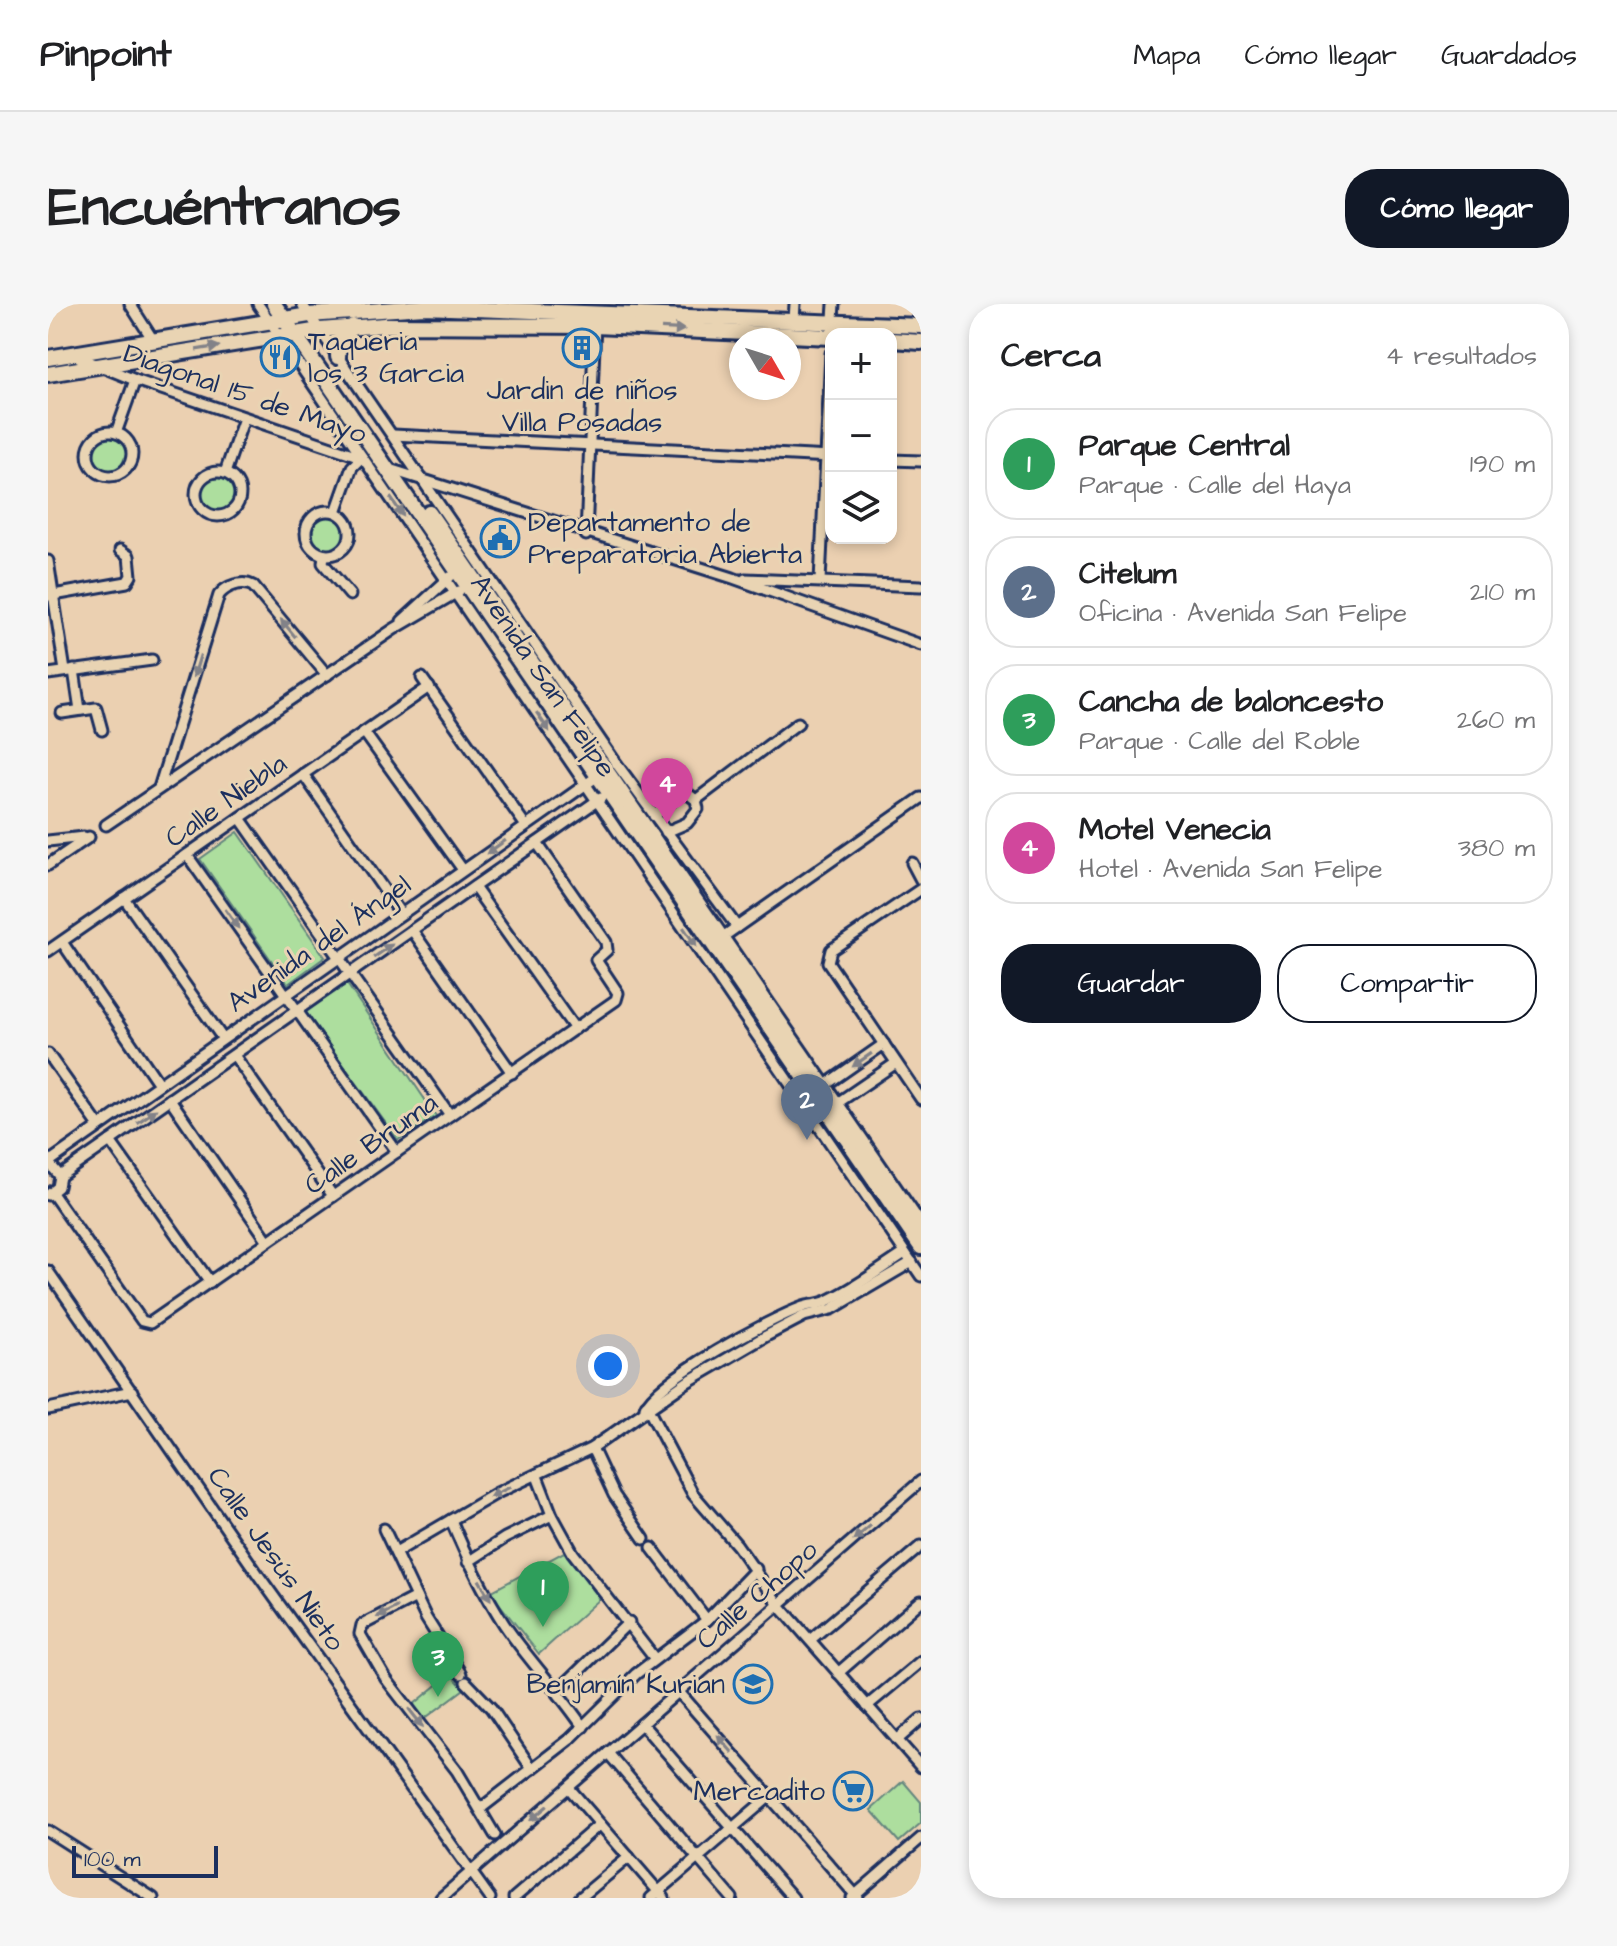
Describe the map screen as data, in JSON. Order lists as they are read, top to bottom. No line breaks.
{"streets":{"main road":["Avenida San Felipe"],"street":["Diagonal 15 de Mayo","Calle Niebla","Avenida del Ángel","Calle Bruma","Calle Jesús Nieto","Calle Chopo"]},"crossings":[["Diagonal 15 de Mayo","Avenida San Felipe"],["Avenida San Felipe","Avenida del Ángel"],["Avenida del Ángel","Calle Bruma"],["Calle Jesús Nieto","Calle Chopo"]],"places":{"building":["Jardin de niños Villa Posadas"],"restaurant":["Taqueria los 3 Garcia"],"public building":["Departamento de Preparatoria Abierta"],"school or university":["Benjamín Kurian"],"supermarket":["Mercadito"]},"scale_bar":"100 m","north":"bottom right","page":{"header":"Pinpoint","nav":["Mapa","Cómo llegar","Guardados"],"title":"Encuéntranos","buttons":["Cómo llegar",["Guardar","Compartir"]],"heading":["Cerca","4 resultados"],"map_buttons":["+","−"],"list":[{"mark":"1","name":"Parque Central","note":"Parque · Calle del Haya","value":"190 m"},{"mark":"2","name":"Citelum","note":"Oficina · Avenida San Felipe","value":"210 m"},{"mark":"3","name":"Cancha de baloncesto","note":"Parque · Calle del Roble","value":"260 m"},{"mark":"4","name":"Motel Venecia","note":"Hotel · Avenida San Felipe","value":"380 m"}],"pins":["4","2","1","3"],"scale":"100 m"}}
